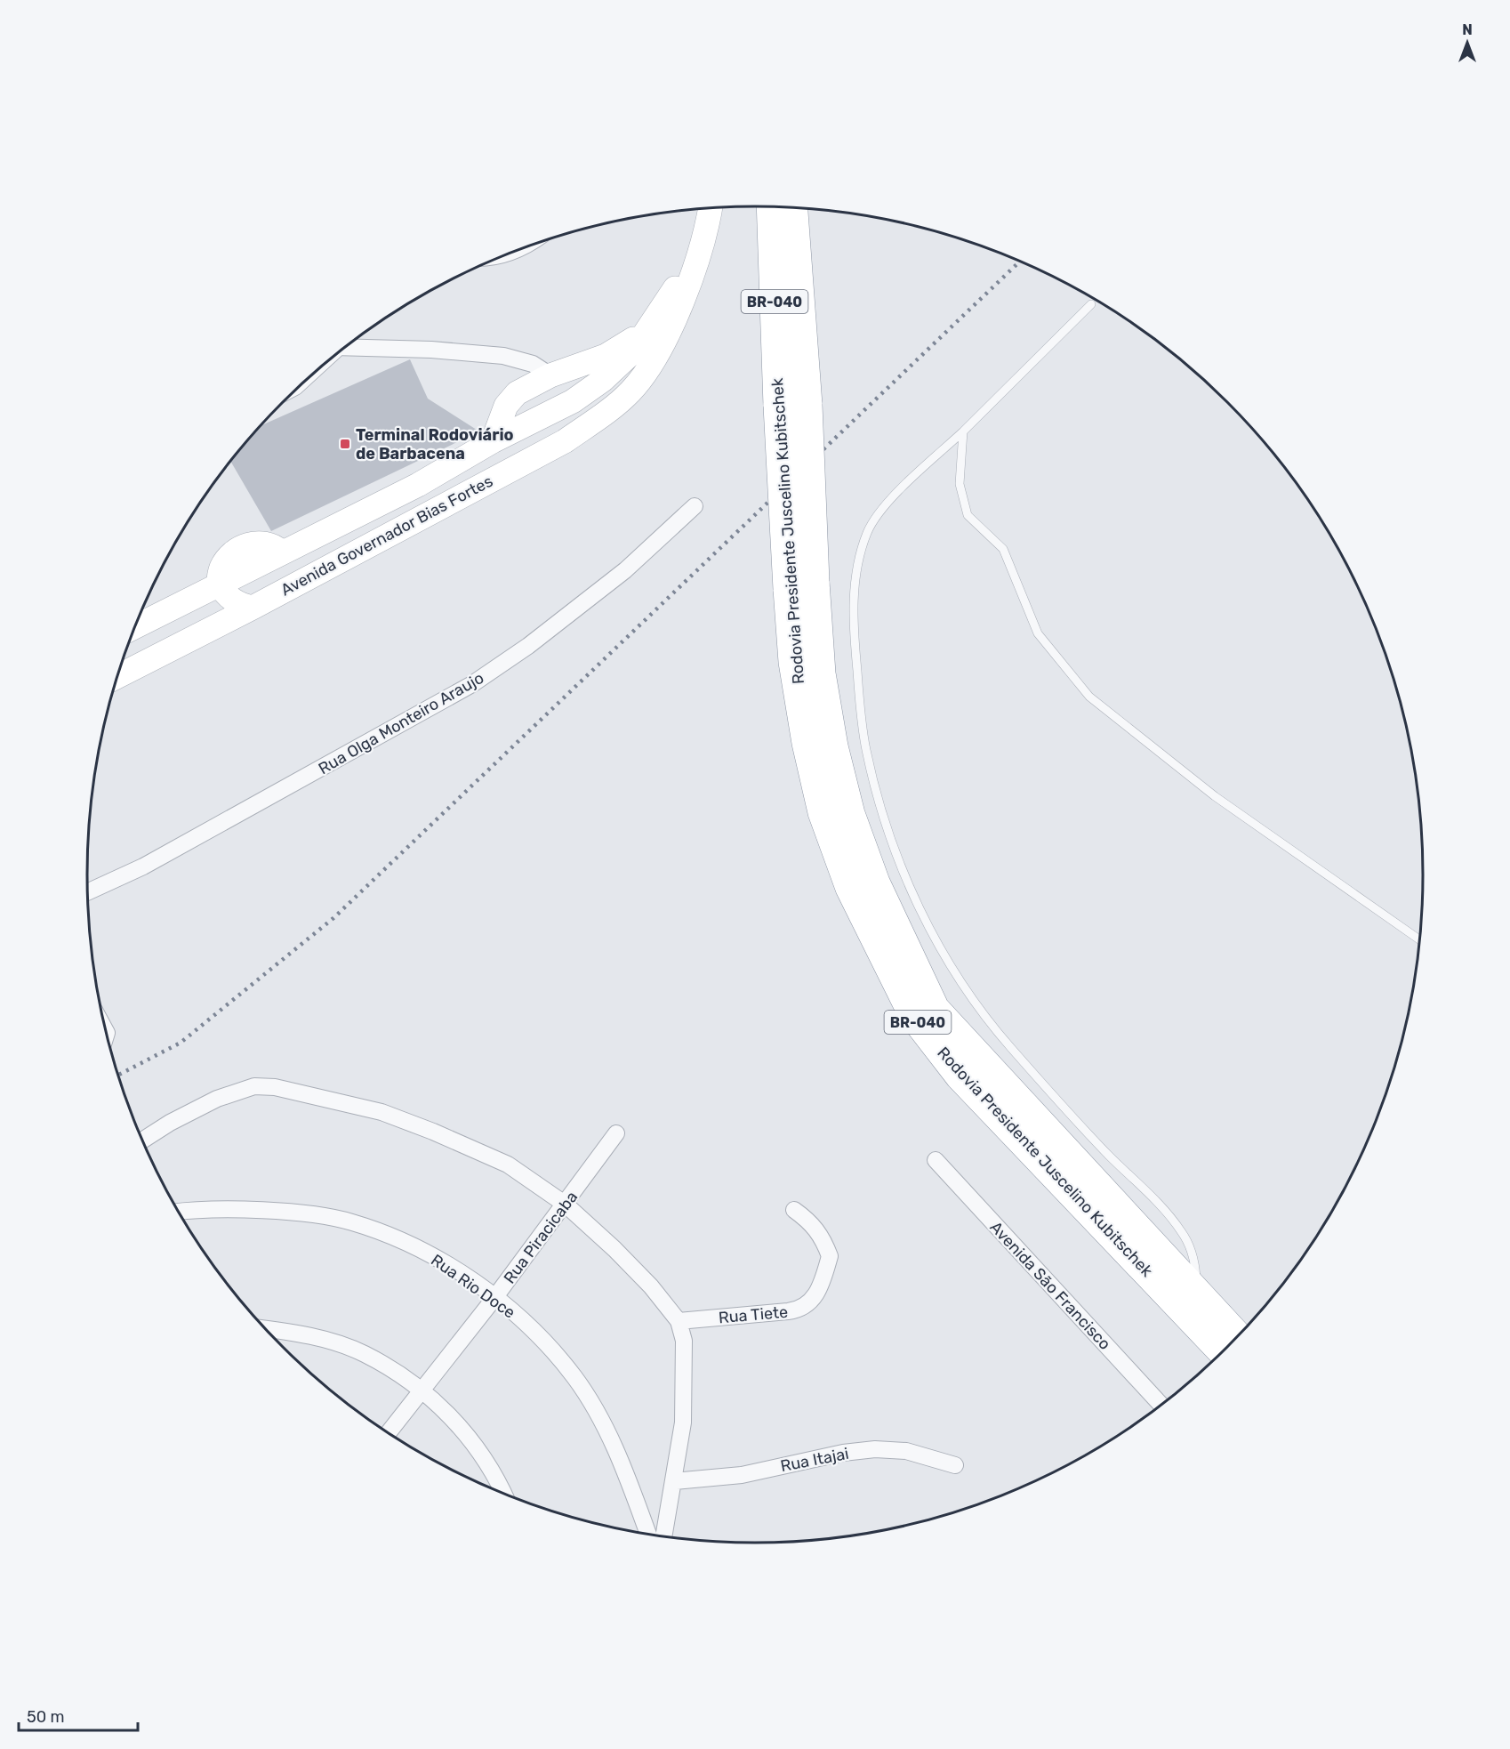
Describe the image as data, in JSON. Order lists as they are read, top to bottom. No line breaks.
{"streets":{"highway":["BR-040","Rodovia Presidente Juscelino Kubitschek"],"main road":["Avenida Governador Bias Fortes"],"street":["Rua Olga Monteiro Araujo","Rua Piracicaba","Avenida São Francisco","Rua Rio Doce","Rua Tiete","Rua Itajai"]},"crossings":[["Rua Piracicaba","Rua Rio Doce"]],"places":{"transit":["Terminal Rodoviário de Barbacena"]},"scale_bar":"50 m","north":"top"}
